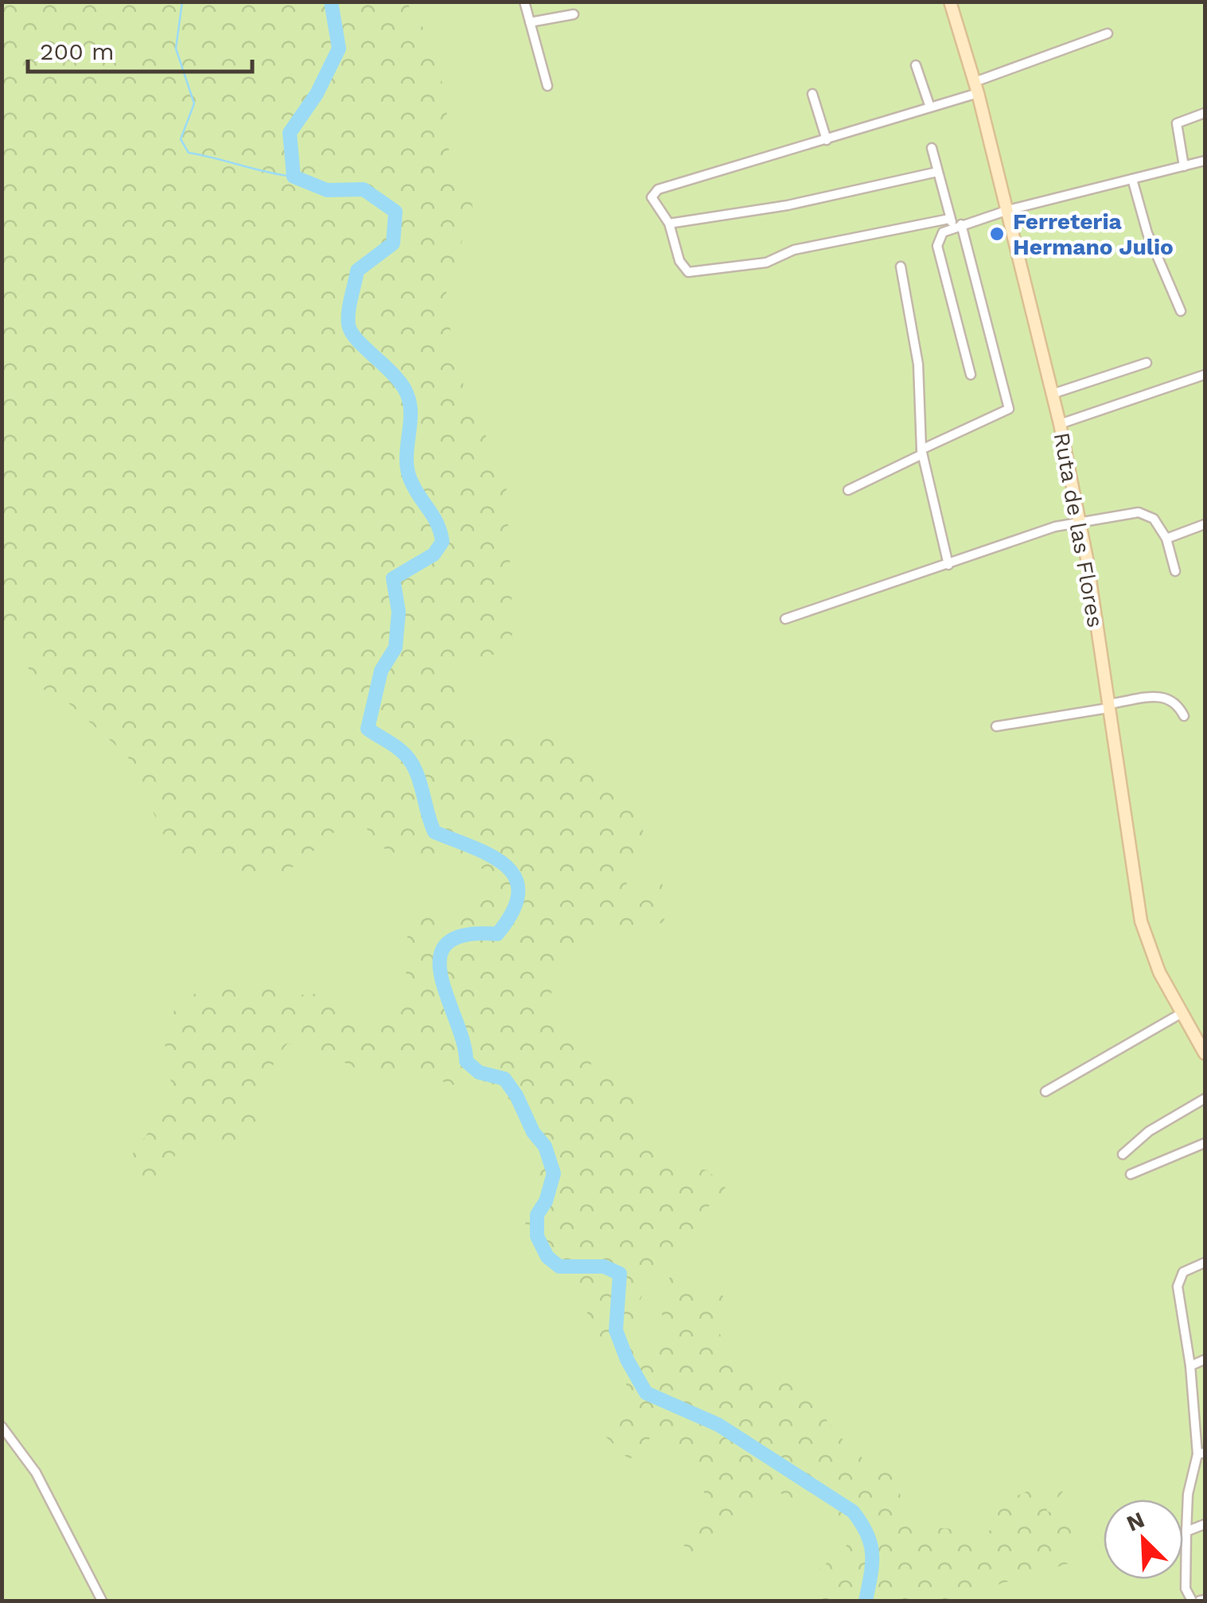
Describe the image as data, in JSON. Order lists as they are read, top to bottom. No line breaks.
{"streets":{"main road":["Ruta de las Flores"]},"places":["Ferreteria Hermano Julio"],"scale_bar":"200 m","north":"top left"}
